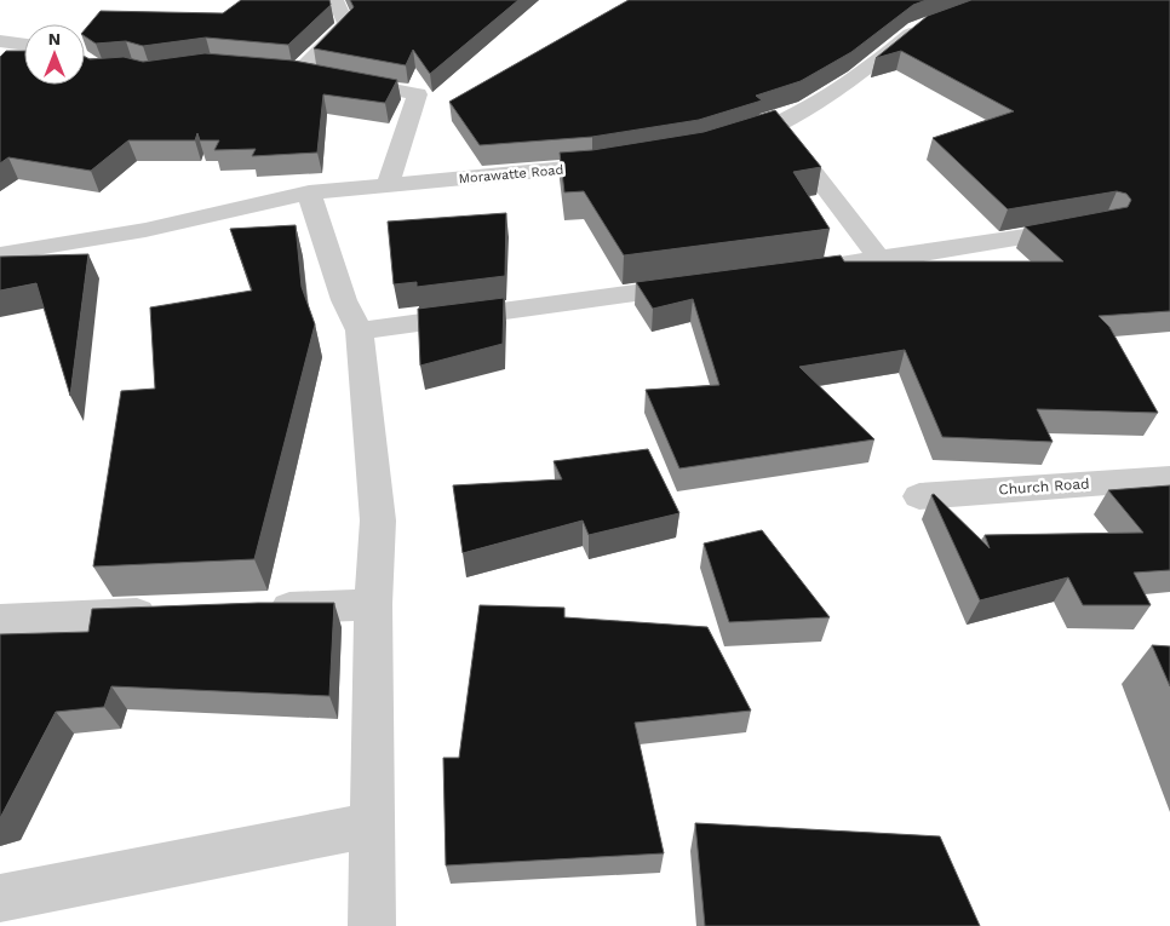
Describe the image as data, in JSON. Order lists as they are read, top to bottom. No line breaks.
{"streets":{"street":["Morawatte Road","Church Road"]},"north":"top"}
